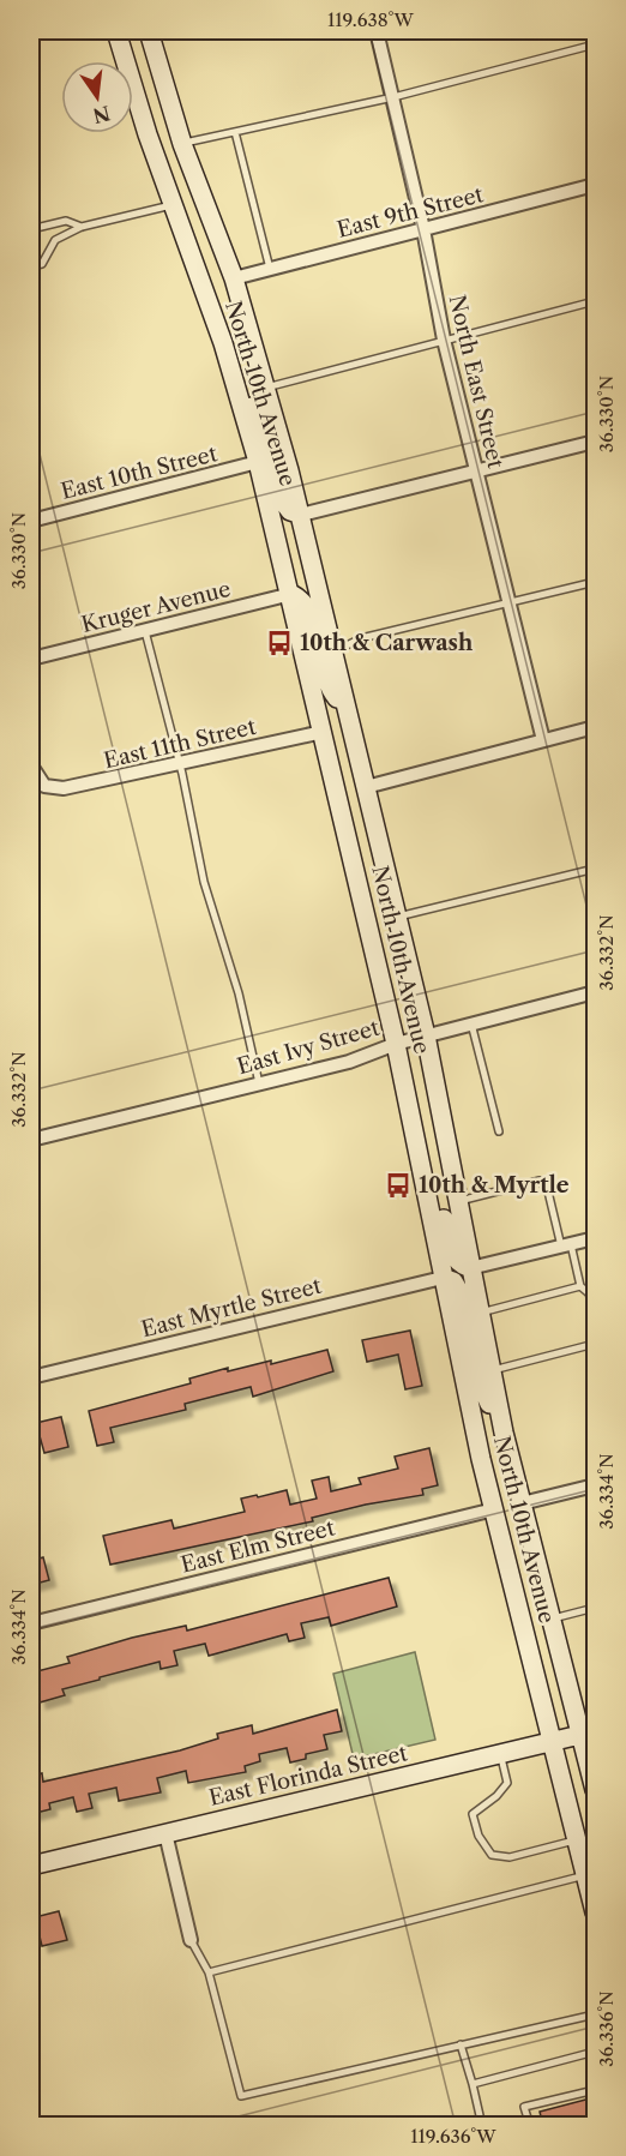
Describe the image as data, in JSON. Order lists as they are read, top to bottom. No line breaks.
{"streets":{"main road":["North 10th Avenue","East Florinda Street"],"street":["East 9th Street","North East Street","East 10th Street","Kruger Avenue","East 11th Street","East Ivy Street","East Myrtle Street","East Elm Street"]},"crossings":[["East 9th Street","North East Street"],["East 9th Street","North 10th Avenue"],["North 10th Avenue","East 10th Street"],["North 10th Avenue","Kruger Avenue"],["North 10th Avenue","East 11th Street"],["North 10th Avenue","East Ivy Street"],["North 10th Avenue","East Myrtle Street"],["North 10th Avenue","East Elm Street"],["North 10th Avenue","East Florinda Street"]],"places":{"bus stop":["10th & Carwash","10th & Myrtle"]},"north":"bottom","coordinates":["119.638°W","36.330°N","36.332°N","36.334°N","36.336°N","119.636°W"]}
